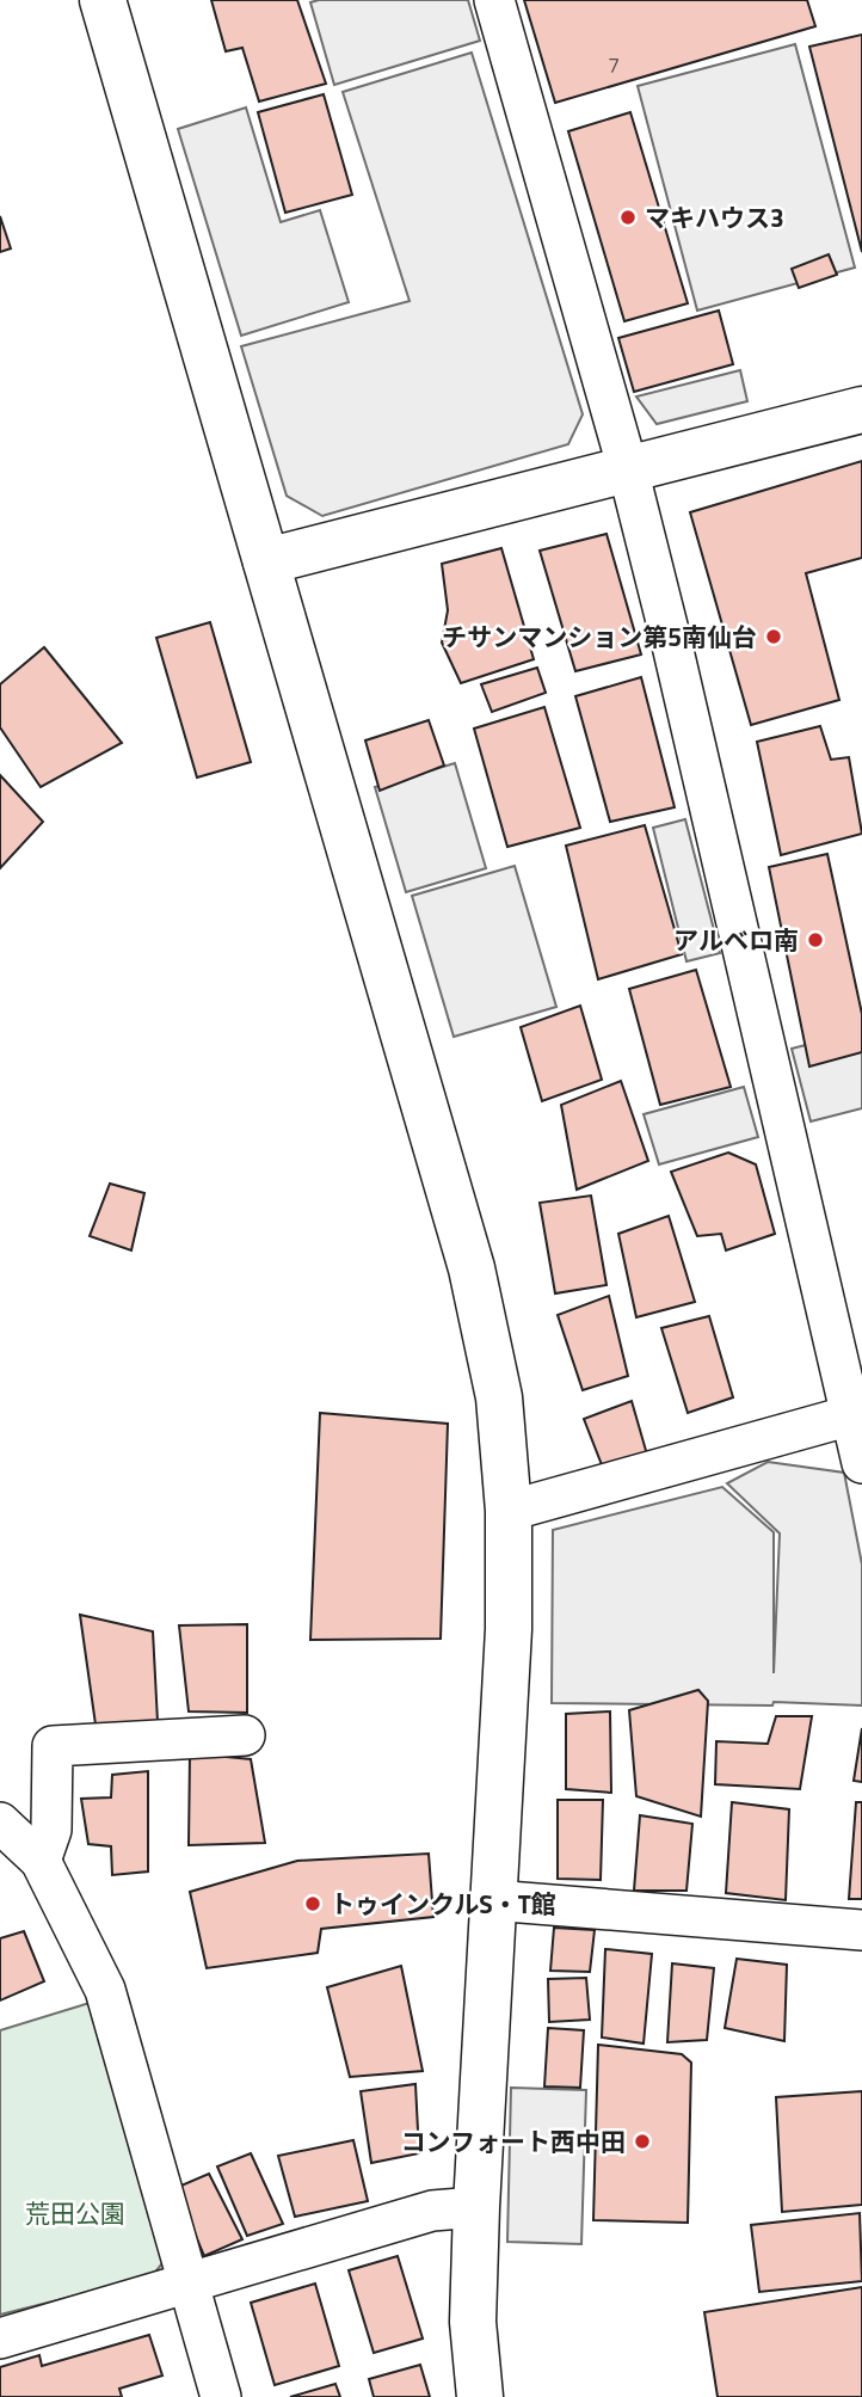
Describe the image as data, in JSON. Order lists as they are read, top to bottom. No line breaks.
{"parks":["荒田公園"],"places":["マキハウス3","チサンマンション第5南仙台","アルベロ南","トゥインクルS・T館","コンフォート西中田"],"house_numbers":["7"]}
